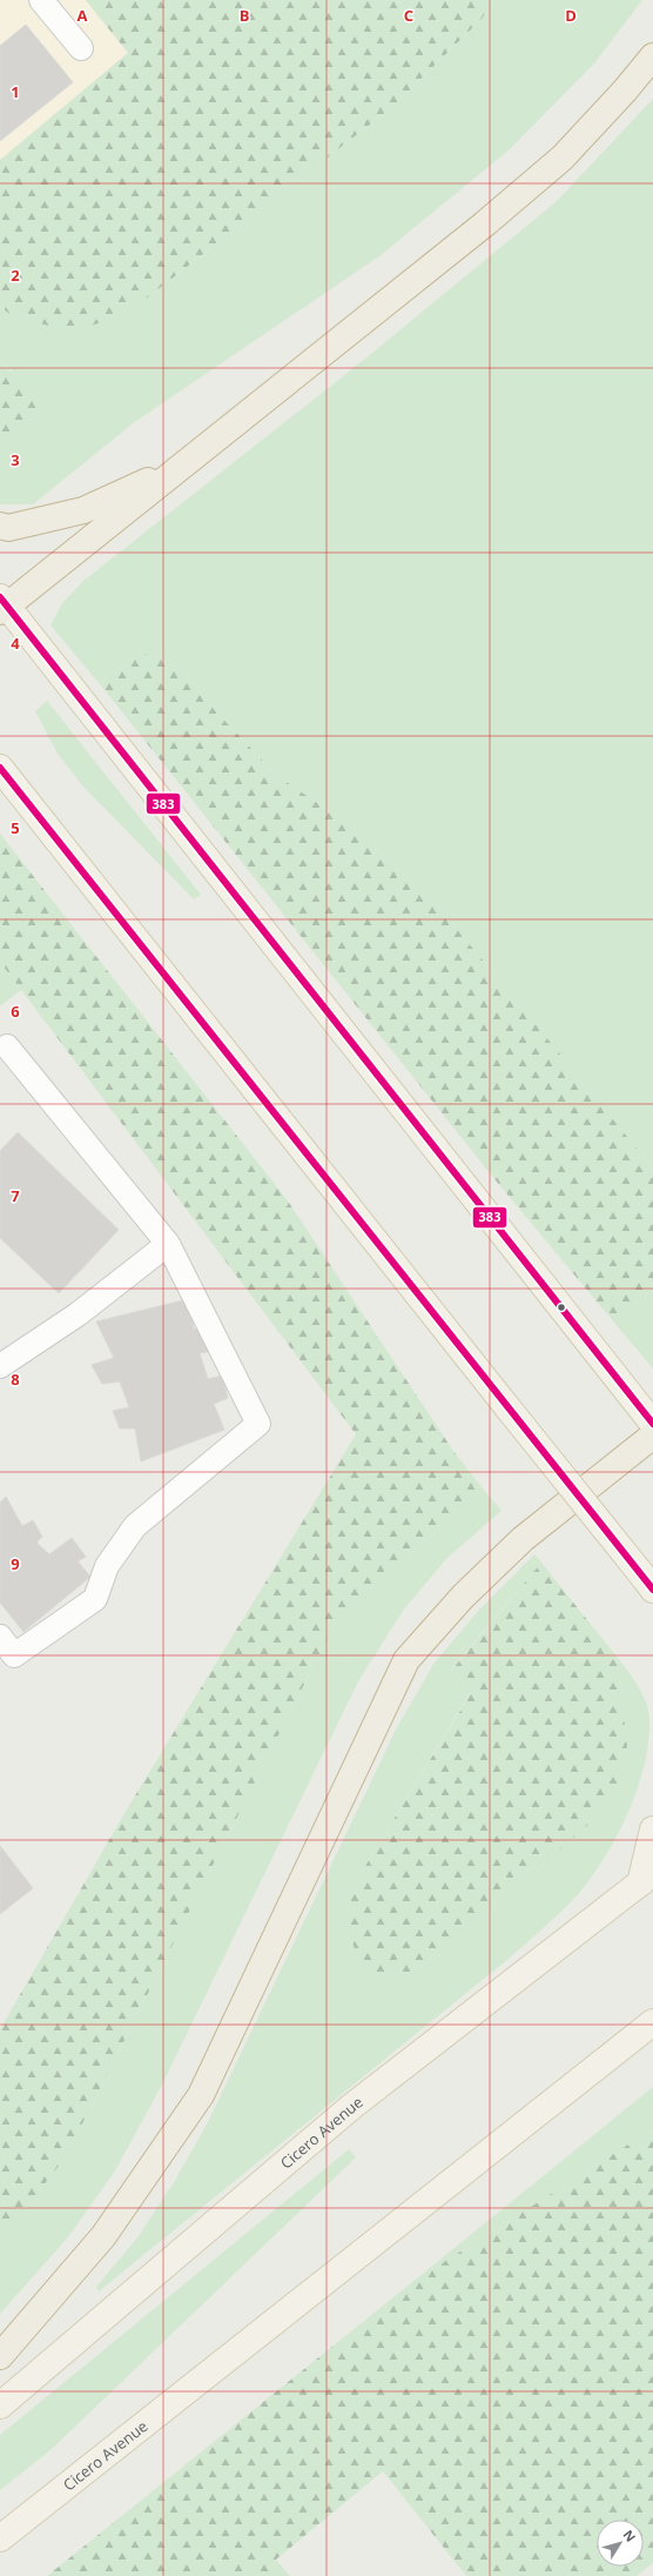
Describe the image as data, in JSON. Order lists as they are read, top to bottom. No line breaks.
{"streets":{"main road":["Cicero Avenue"]},"lines":["transit line 383"],"north":"top right","grid":{"columns":["A","B","C","D"],"rows":["1","2","3","4","5","6","7","8","9"]}}
